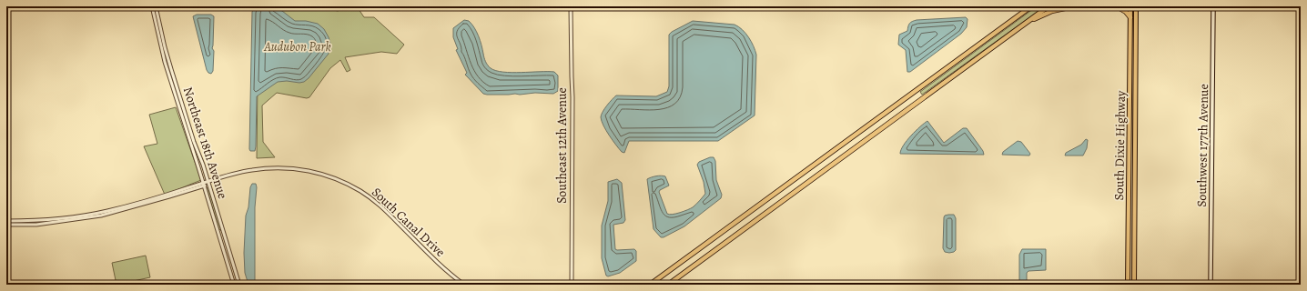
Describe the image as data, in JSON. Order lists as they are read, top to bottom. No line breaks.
{"streets":{"highway":["South Dixie Highway"],"main road":["Southwest 177th Avenue"],"street":["Northeast 18th Avenue","Southeast 12th Avenue","South Canal Drive"]},"crossings":[["Northeast 18th Avenue","South Canal Drive"]],"parks":["Audubon Park"]}
